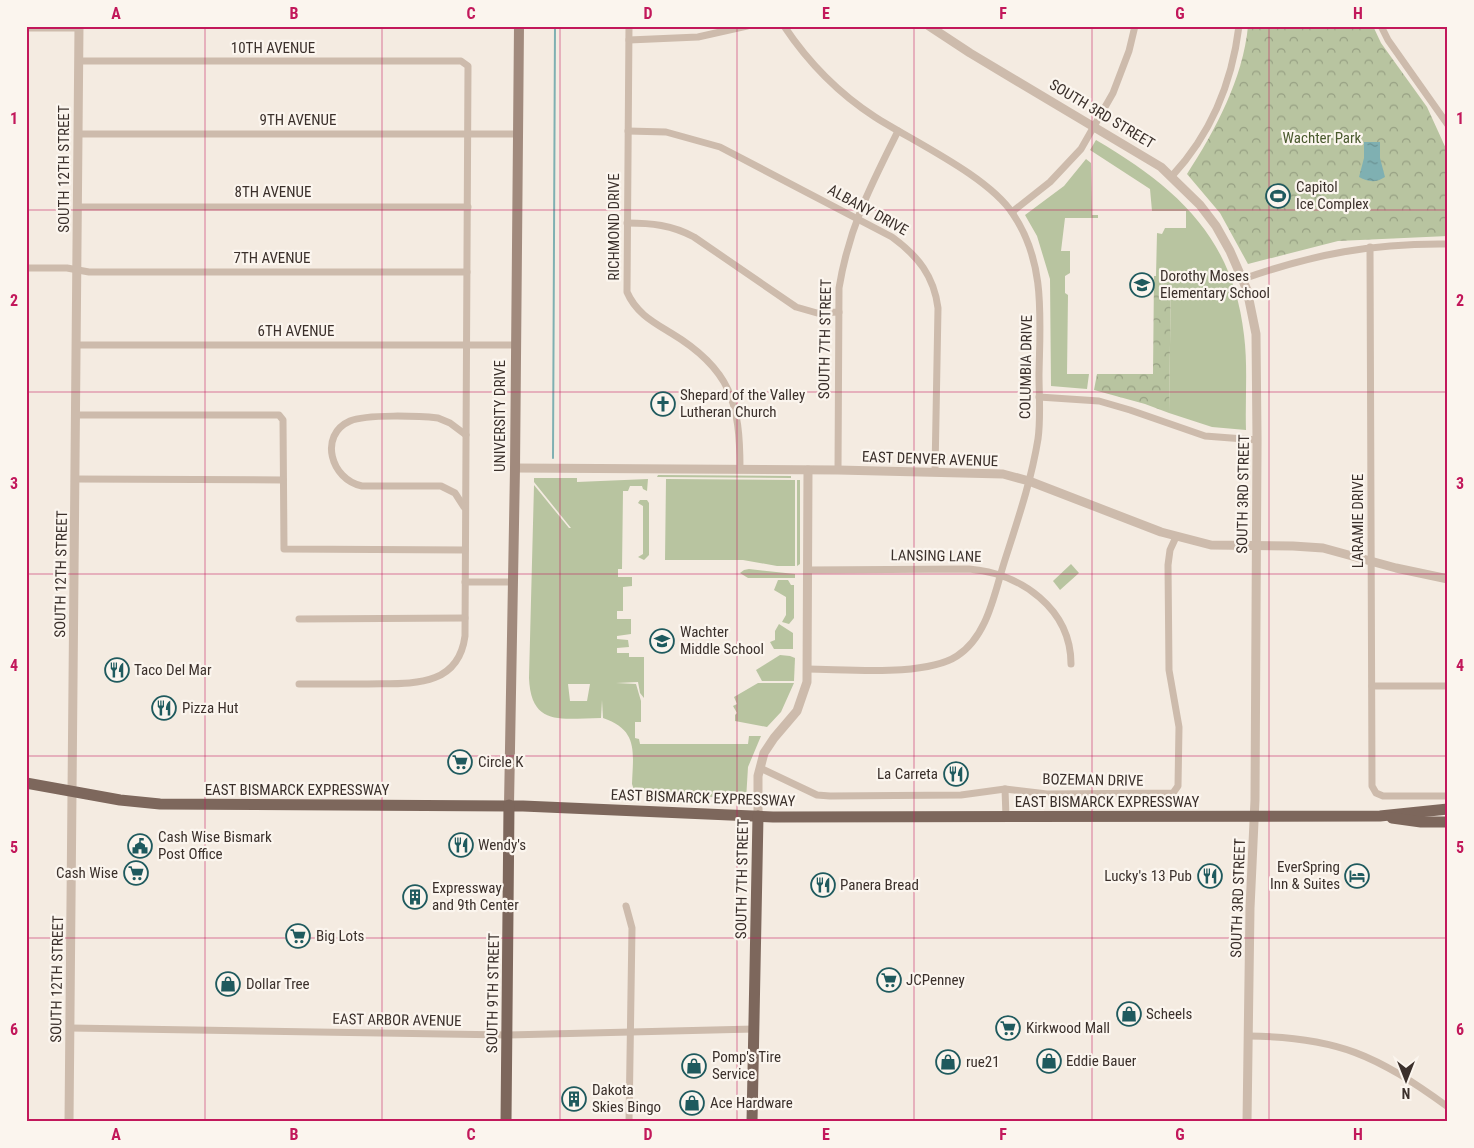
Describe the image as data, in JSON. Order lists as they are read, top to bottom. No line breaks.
{"streets":{"main road":["SOUTH 7TH STREET","UNIVERSITY DRIVE","EAST BISMARCK EXPRESSWAY","SOUTH 9TH STREET"],"street":["10TH AVENUE","SOUTH 3RD STREET","9TH AVENUE","SOUTH 12TH STREET","8TH AVENUE","ALBANY DRIVE","RICHMOND DRIVE","7TH AVENUE","6TH AVENUE","COLUMBIA DRIVE","EAST DENVER AVENUE","LARAMIE DRIVE","LANSING LANE","BOZEMAN DRIVE","EAST ARBOR AVENUE"]},"crossings":[["10TH AVENUE","9TH AVENUE"],["10TH AVENUE","SOUTH 12TH STREET"],["SOUTH 3RD STREET","EAST DENVER AVENUE"],["SOUTH 3RD STREET","EAST BISMARCK EXPRESSWAY"],["9TH AVENUE","SOUTH 12TH STREET"],["9TH AVENUE","UNIVERSITY DRIVE"],["SOUTH 12TH STREET","8TH AVENUE"],["SOUTH 12TH STREET","7TH AVENUE"],["SOUTH 12TH STREET","6TH AVENUE"],["SOUTH 12TH STREET","EAST BISMARCK EXPRESSWAY"],["SOUTH 12TH STREET","EAST ARBOR AVENUE"],["ALBANY DRIVE","RICHMOND DRIVE"],["ALBANY DRIVE","SOUTH 7TH STREET"],["ALBANY DRIVE","EAST DENVER AVENUE"],["RICHMOND DRIVE","EAST DENVER AVENUE"],["6TH AVENUE","UNIVERSITY DRIVE"],["SOUTH 7TH STREET","COLUMBIA DRIVE"],["SOUTH 7TH STREET","EAST DENVER AVENUE"],["SOUTH 7TH STREET","LANSING LANE"],["SOUTH 7TH STREET","BOZEMAN DRIVE"],["SOUTH 7TH STREET","EAST BISMARCK EXPRESSWAY"],["SOUTH 7TH STREET","EAST ARBOR AVENUE"],["COLUMBIA DRIVE","EAST DENVER AVENUE"],["COLUMBIA DRIVE","LANSING LANE"],["UNIVERSITY DRIVE","EAST DENVER AVENUE"],["UNIVERSITY DRIVE","EAST BISMARCK EXPRESSWAY"],["UNIVERSITY DRIVE","SOUTH 9TH STREET"],["EAST DENVER AVENUE","LARAMIE DRIVE"],["EAST DENVER AVENUE","BOZEMAN DRIVE"],["EAST BISMARCK EXPRESSWAY","SOUTH 9TH STREET"],["SOUTH 9TH STREET","EAST ARBOR AVENUE"]],"parks":["Wachter Park"],"places":{"sports":["Capitol Ice Complex"],"school or university":["Dorothy Moses Elementary School","Wachter Middle School"],"church":["Shepard of the Valley Lutheran Church"],"restaurant":["Taco Del Mar","Pizza Hut","La Carreta","Wendy's","Lucky's 13 Pub","Panera Bread"],"supermarket":["Circle K","Cash Wise","Big Lots","JCPenney","Kirkwood Mall"],"public building":["Cash Wise Bismark Post Office"],"hotel":["EverSpring Inn & Suites"],"building":["Expressway and 9th Center","Dakota Skies Bingo"],"shop":["Dollar Tree","Scheels","Eddie Bauer","rue21","Pomp's Tire Service","Ace Hardware"]},"north":"bottom","grid":{"columns":["A","B","C","D","E","F","G","H"],"rows":["1","2","3","4","5","6"]}}
